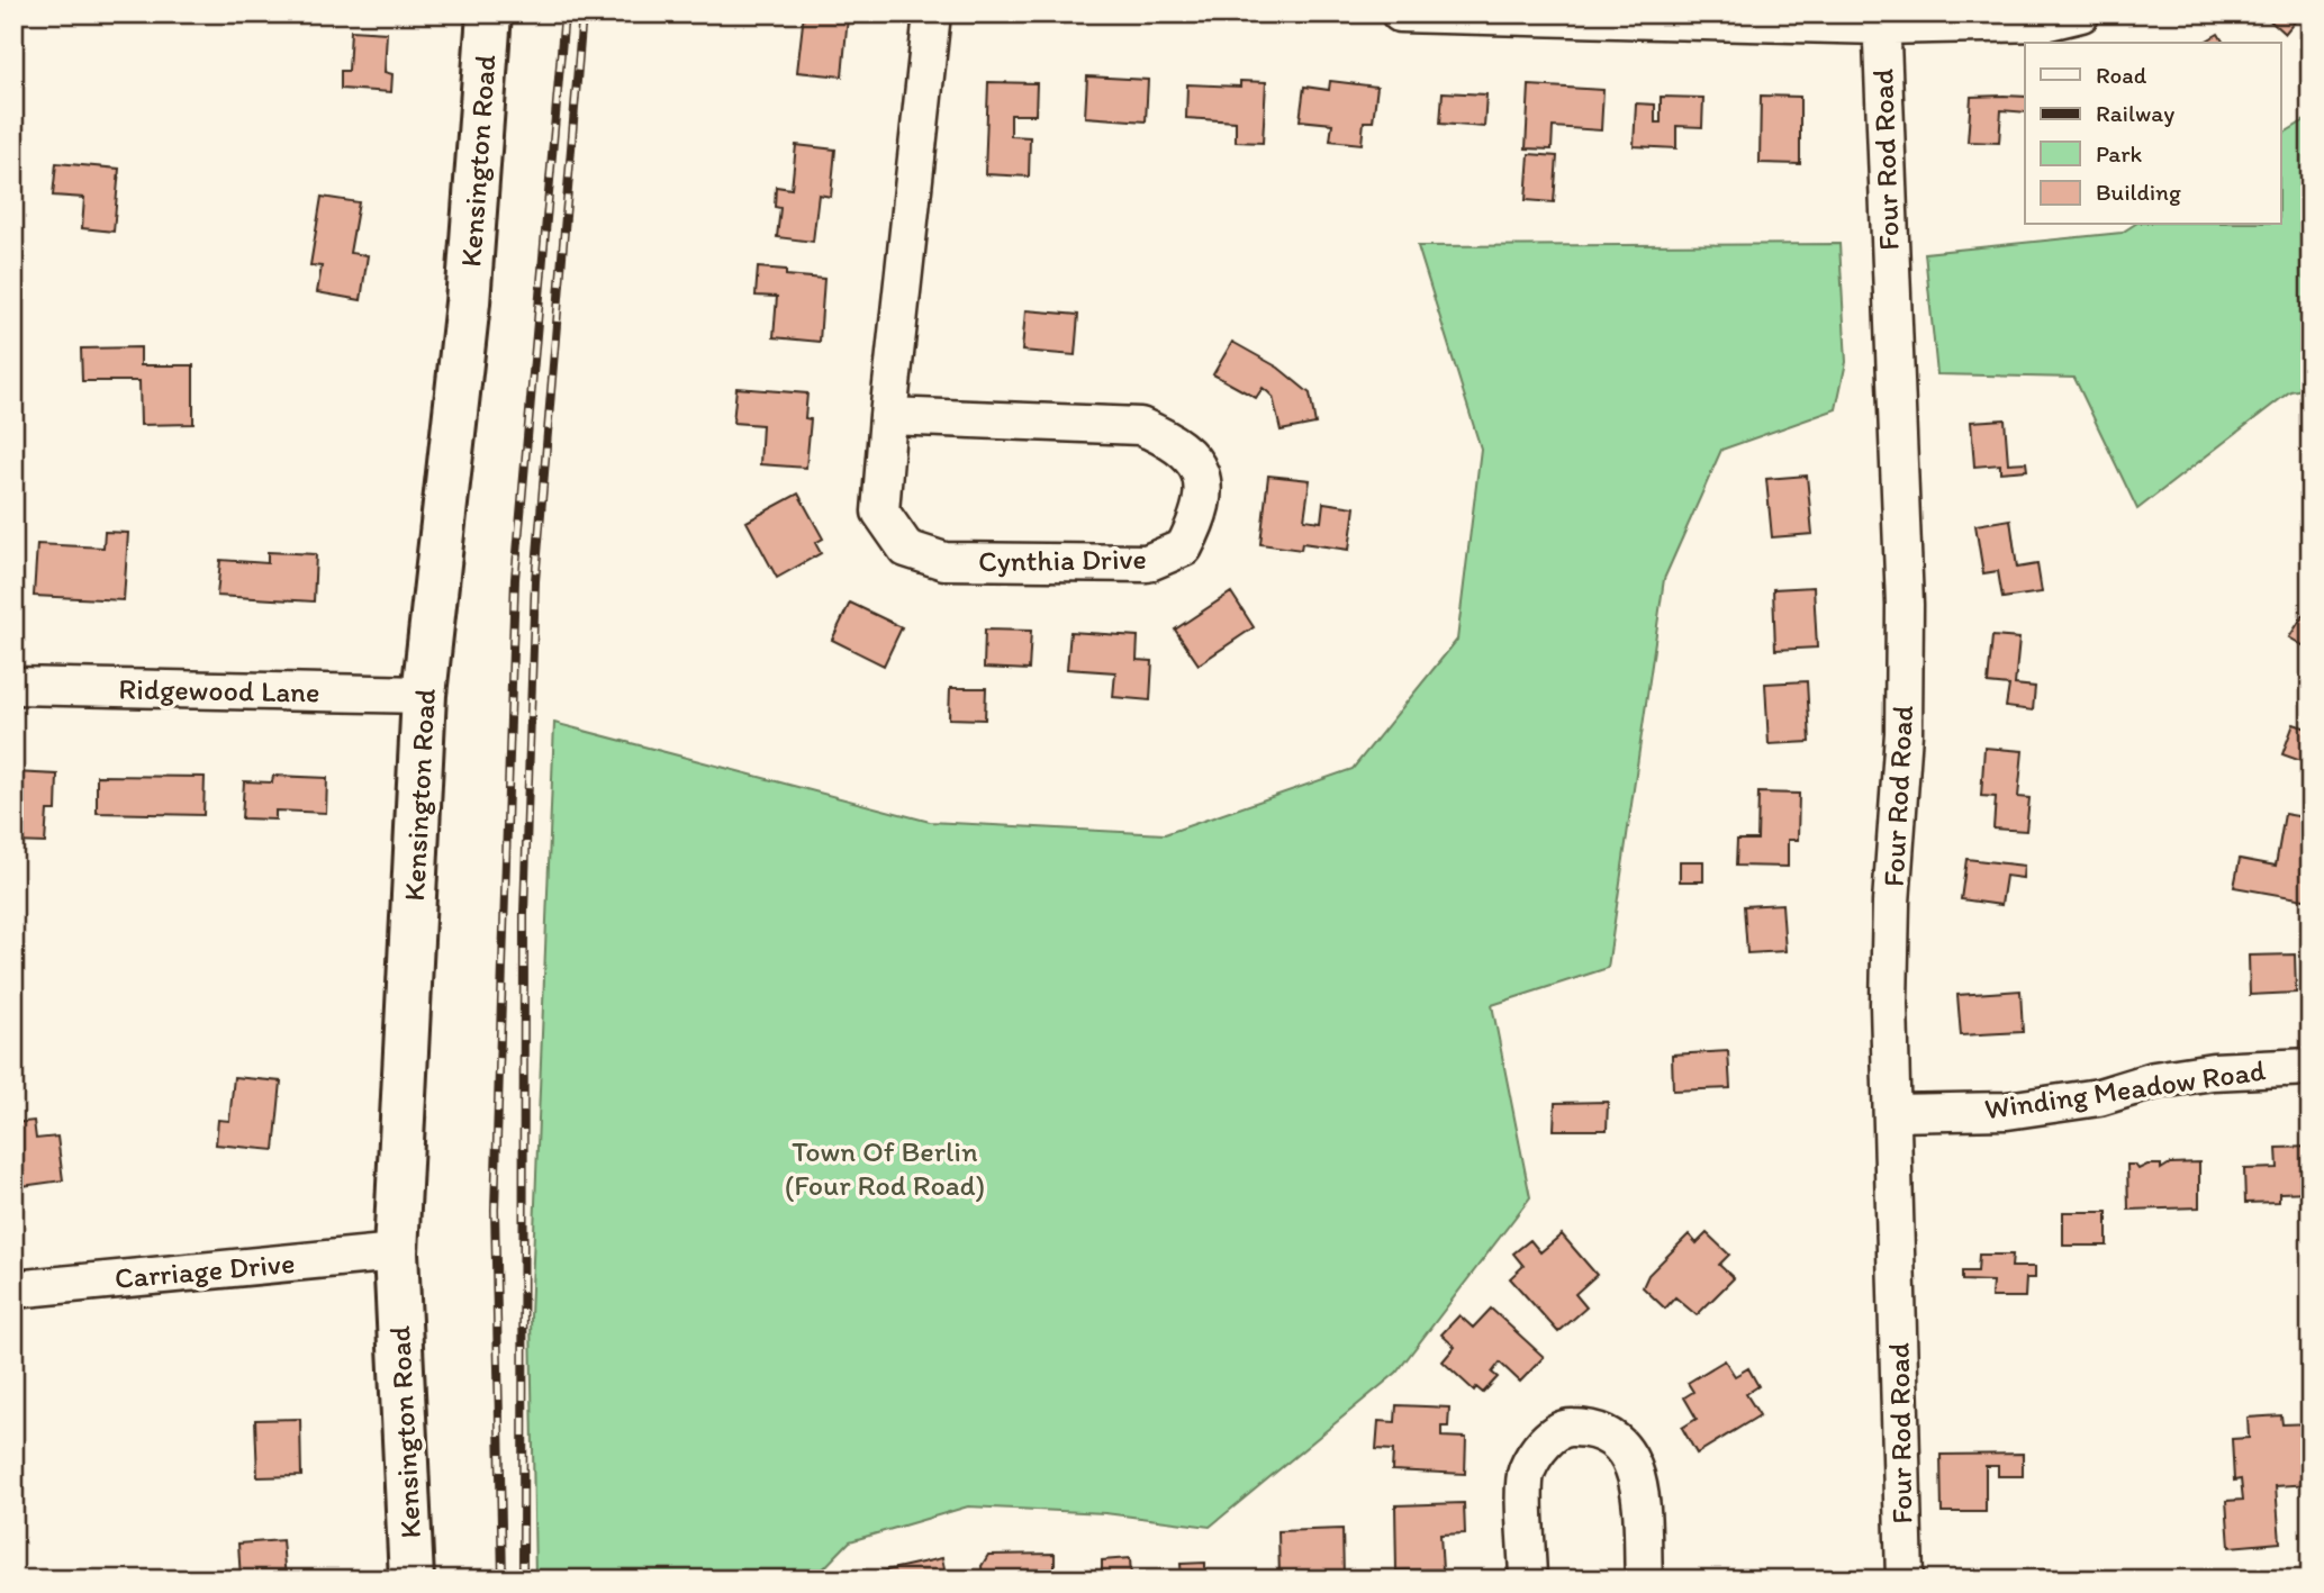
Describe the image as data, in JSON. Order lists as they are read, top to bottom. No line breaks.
{"streets":{"street":["Four Rod Road","Kensington Road","Cynthia Drive","Ridgewood Lane","Winding Meadow Road","Carriage Drive"]},"crossings":[["Four Rod Road","Winding Meadow Road"],["Kensington Road","Ridgewood Lane"],["Kensington Road","Carriage Drive"]],"parks":["Town Of Berlin (Four Rod Road)"],"legend":["Road","Railway","Park","Building"]}
